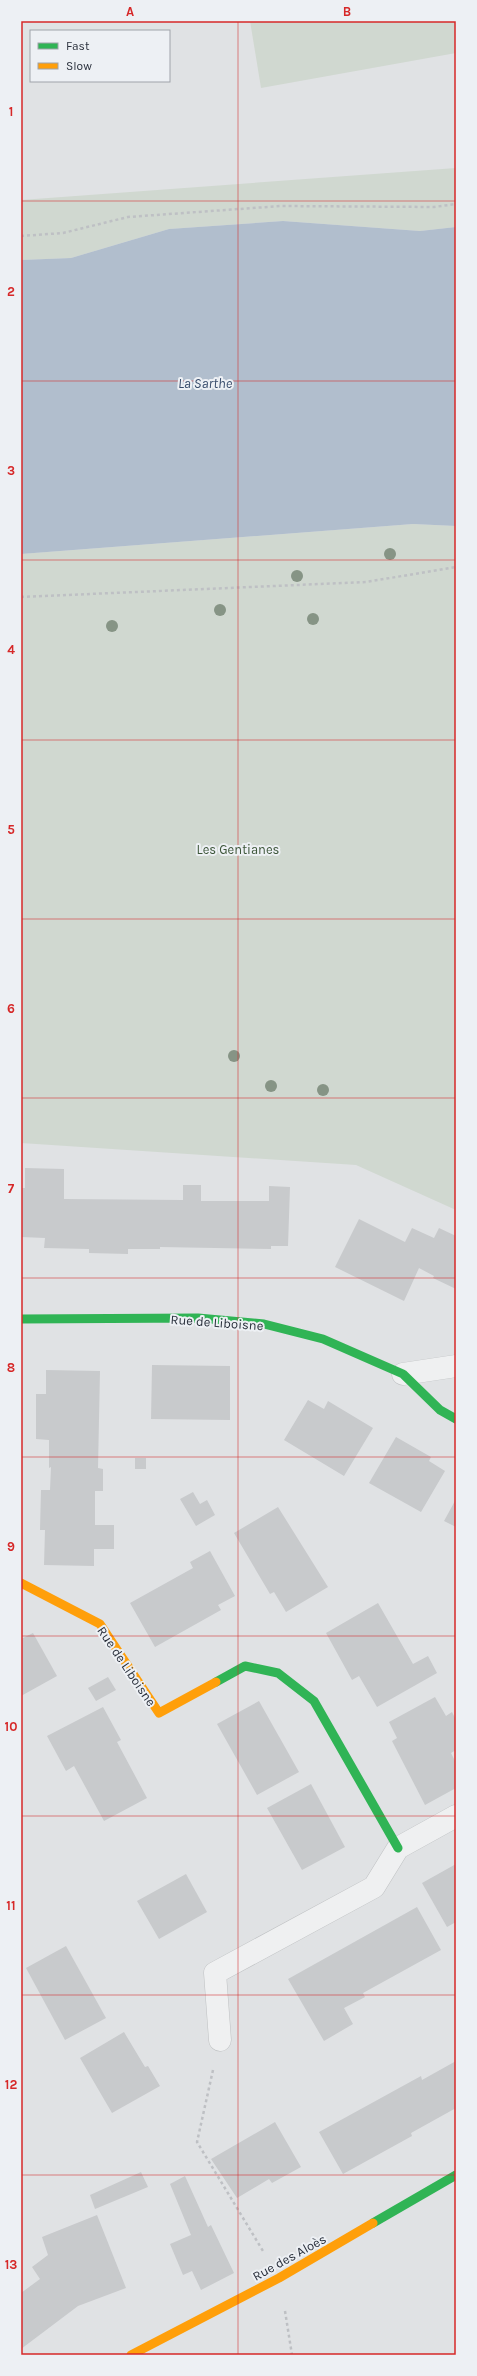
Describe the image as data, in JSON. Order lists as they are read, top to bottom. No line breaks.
{"streets":{"street":["Rue de Liboisne","Rue des Aloès"]},"water":["La Sarthe"],"parks":["Les Gentianes"],"legend":["Fast","Slow"],"grid":{"columns":["A","B"],"rows":["1","2","3","4","5","6","7","8","9","10","11","12","13"]}}
